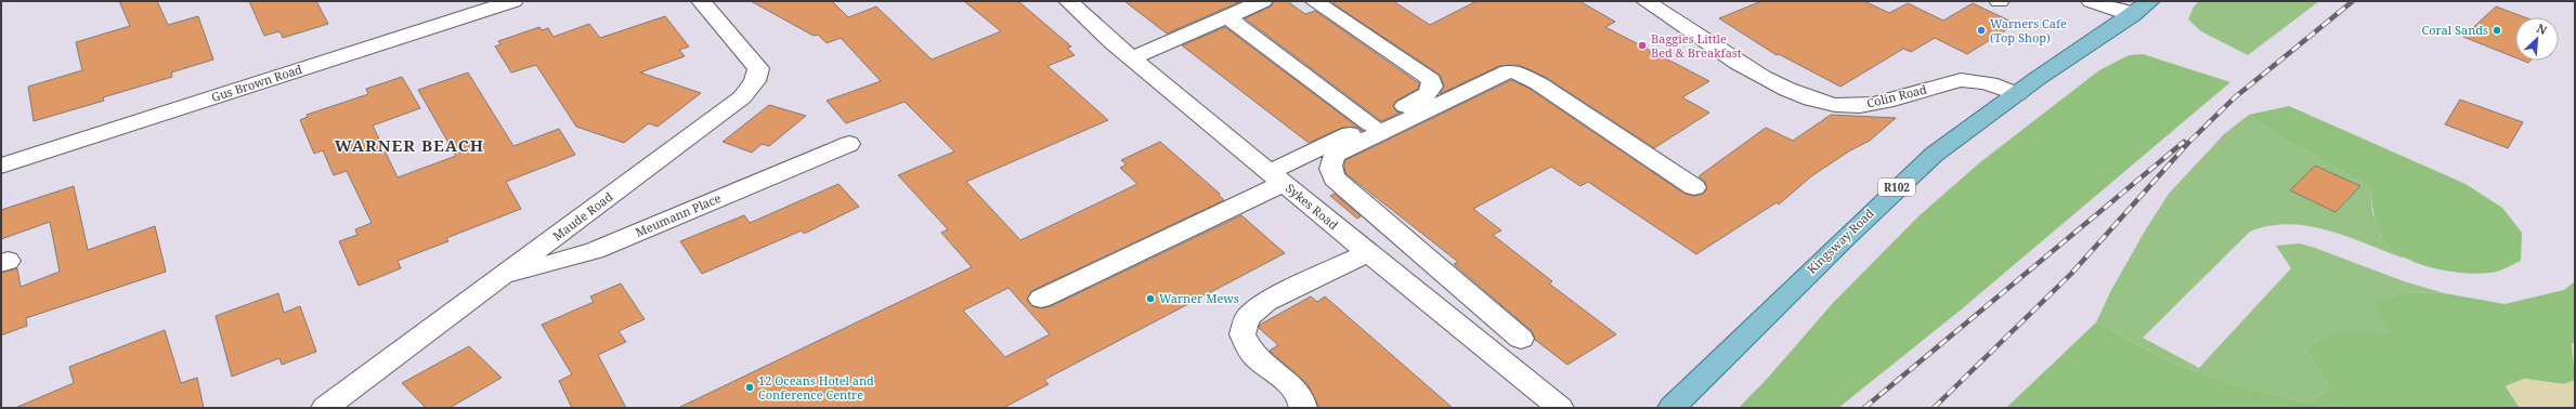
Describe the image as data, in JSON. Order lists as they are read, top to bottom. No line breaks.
{"streets":{"main road":["R102","Kingsway Road"],"street":["Gus Brown Road","Colin Road","Sykes Road","Meumann Place","Maude Road"]},"crossings":[["Colin Road","Kingsway Road"],["Meumann Place","Maude Road"]],"districts":["WARNER BEACH"],"places":["Warners Cafe (Top Shop)","Coral Sands","Baggies Little Bed & Breakfast","Warner Mews","12 Oceans Hotel and Conference Centre"],"north":"top right"}
